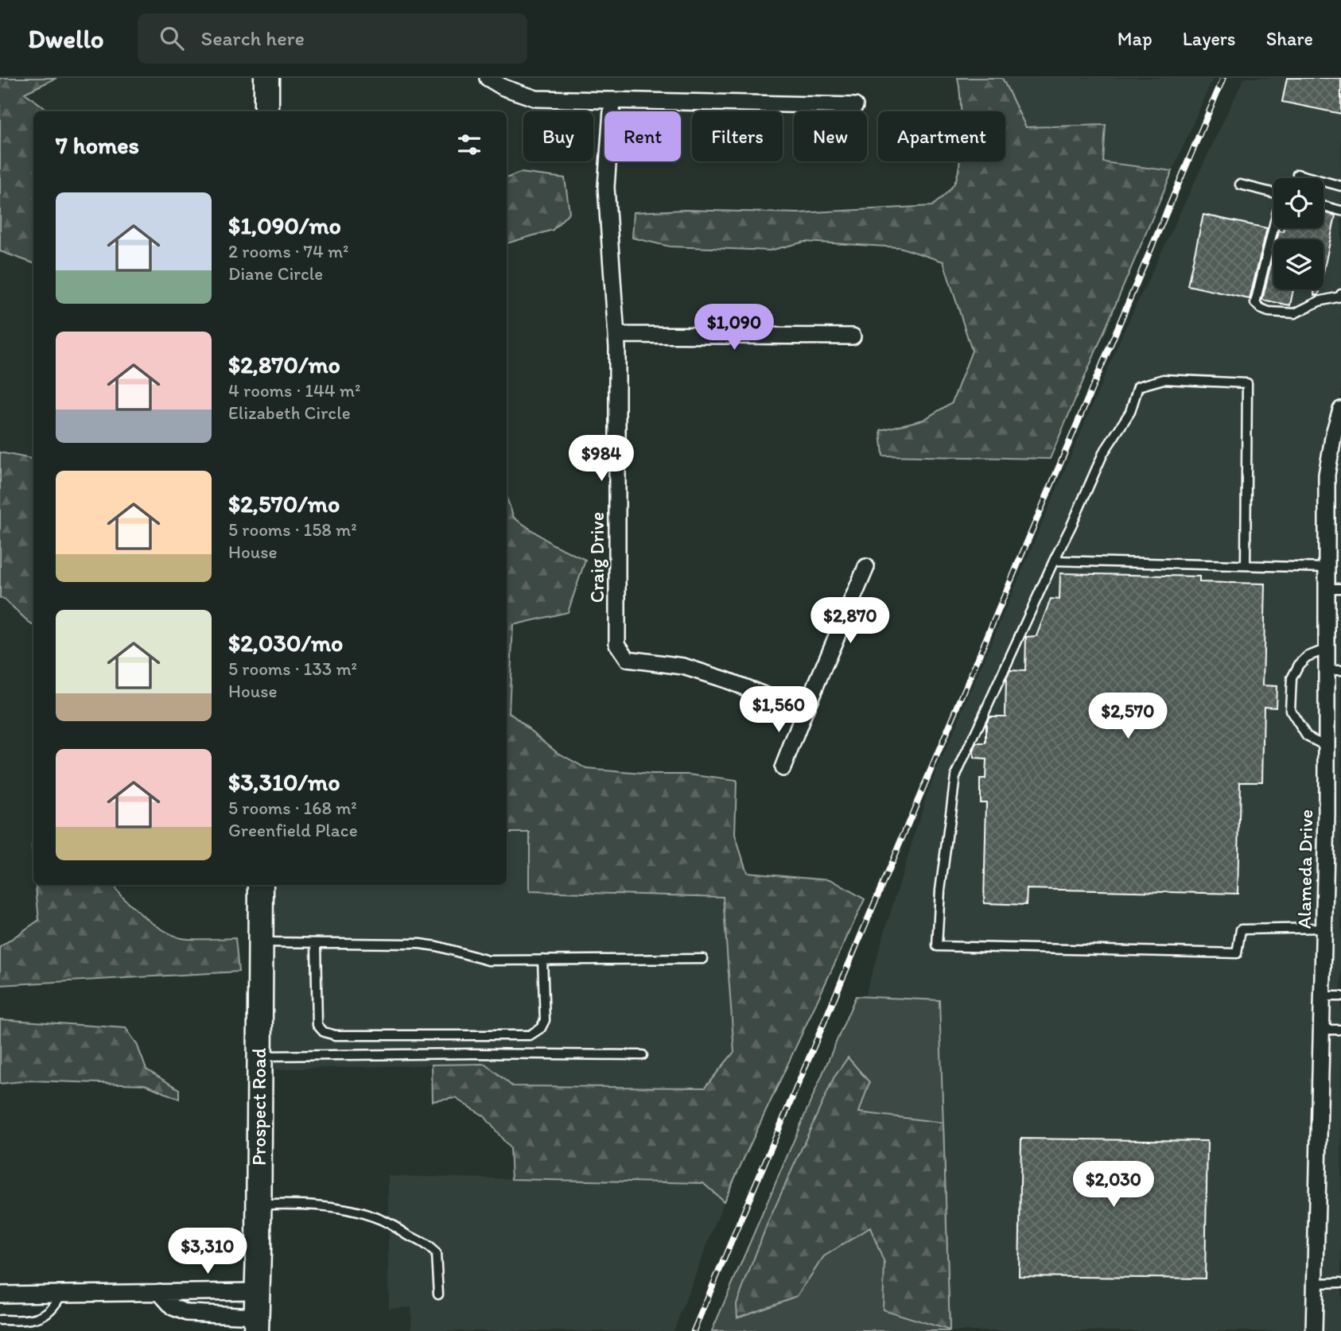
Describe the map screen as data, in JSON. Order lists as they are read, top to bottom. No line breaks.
{"streets":{"main road":["Prospect Road"],"street":["Craig Drive","Alameda Drive"]},"page":{"header":"Dwello","search":"Search here","nav":["Map","Layers","Share"],"chip":["Buy","Rent","Filters","New","Apartment"],"heading":"7 homes","list":[{"name":"$1,090/mo","note":"2 rooms · 74 m² · Diane Circle"},{"name":"$2,870/mo","note":"4 rooms · 144 m² · Elizabeth Circle"},{"name":"$2,570/mo","note":"5 rooms · 158 m² · House"},{"name":"$2,030/mo","note":"5 rooms · 133 m² · House"},{"name":"$3,310/mo","note":"5 rooms · 168 m² · Greenfield Place"}],"price":["$1,090","$984","$2,870","$1,560","$2,570","$2,030","$3,310"]}}
